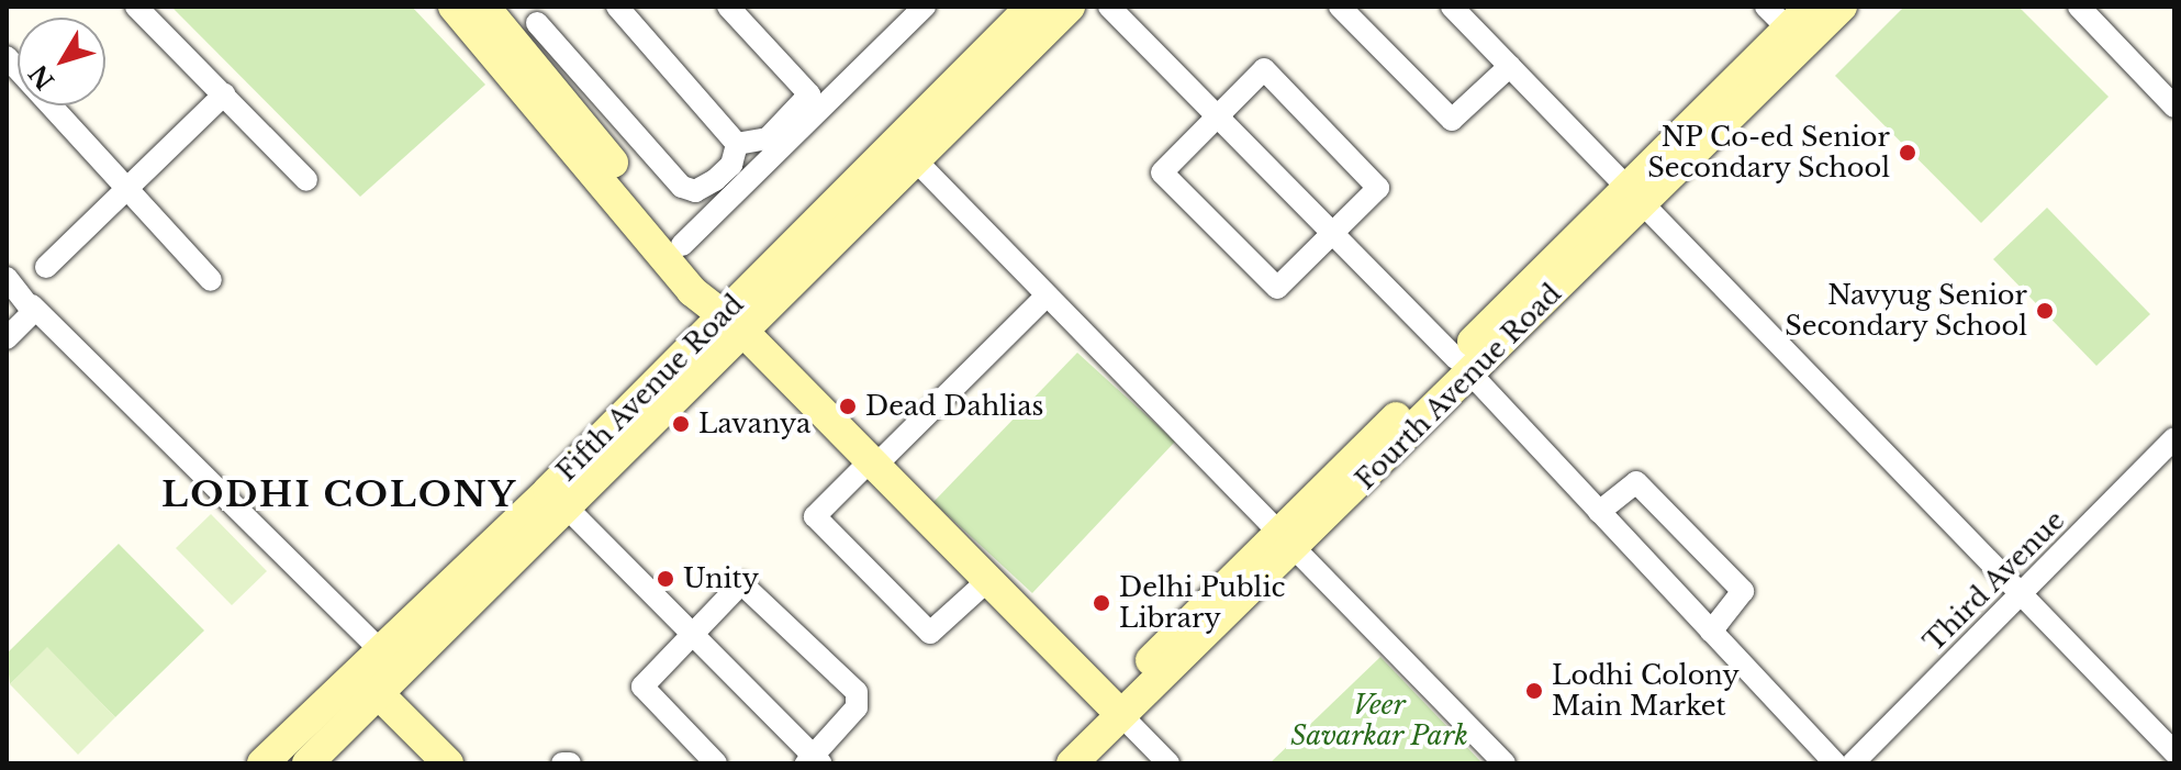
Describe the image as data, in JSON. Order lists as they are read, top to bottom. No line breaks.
{"streets":{"street":["Fourth Avenue Road","Fifth Avenue Road","Third Avenue"]},"districts":["LODHI COLONY"],"parks":["Veer Savarkar Park"],"places":["NP Co-ed Senior Secondary School","Navyug Senior Secondary School","Dead Dahlias","Lavanya","Unity","Delhi Public Library","Lodhi Colony Main Market"],"north":"bottom left"}
